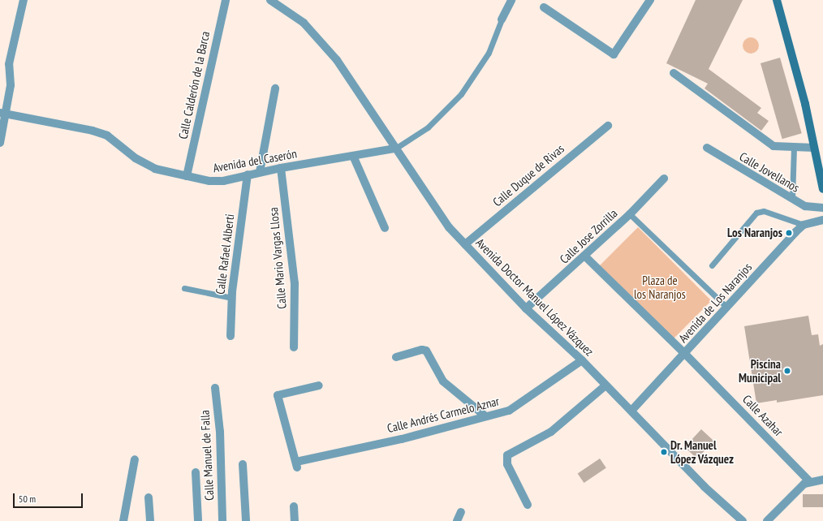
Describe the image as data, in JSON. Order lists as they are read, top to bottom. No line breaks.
{"streets":{"street":["Calle Calderón de la Barca","Avenida del Caserón","Calle Jovellanos","Calle Duque de Rivas","Calle Jose Zorrilla","Calle Rafael Alberti","Calle Mario Vargas Llosa","Avenida Doctor Manuel López Vázquez","Avenida de Los Naranjos","Calle Andrés Carmelo Aznar","Calle Azahar","Calle Manuel de Falla"]},"crossings":[["Calle Calderón de la Barca","Avenida del Caserón"],["Avenida del Caserón","Calle Rafael Alberti"],["Avenida del Caserón","Calle Mario Vargas Llosa"],["Avenida del Caserón","Avenida Doctor Manuel López Vázquez"],["Calle Duque de Rivas","Avenida Doctor Manuel López Vázquez"],["Calle Jose Zorrilla","Avenida Doctor Manuel López Vázquez"],["Calle Jose Zorrilla","Calle Azahar"],["Avenida Doctor Manuel López Vázquez","Avenida de Los Naranjos"],["Avenida Doctor Manuel López Vázquez","Calle Andrés Carmelo Aznar"],["Avenida de Los Naranjos","Calle Azahar"]],"parks":["Plaza de los Naranjos"],"places":["Los Naranjos","Piscina Municipal","Dr. Manuel López Vázquez"],"scale_bar":"50 m"}
